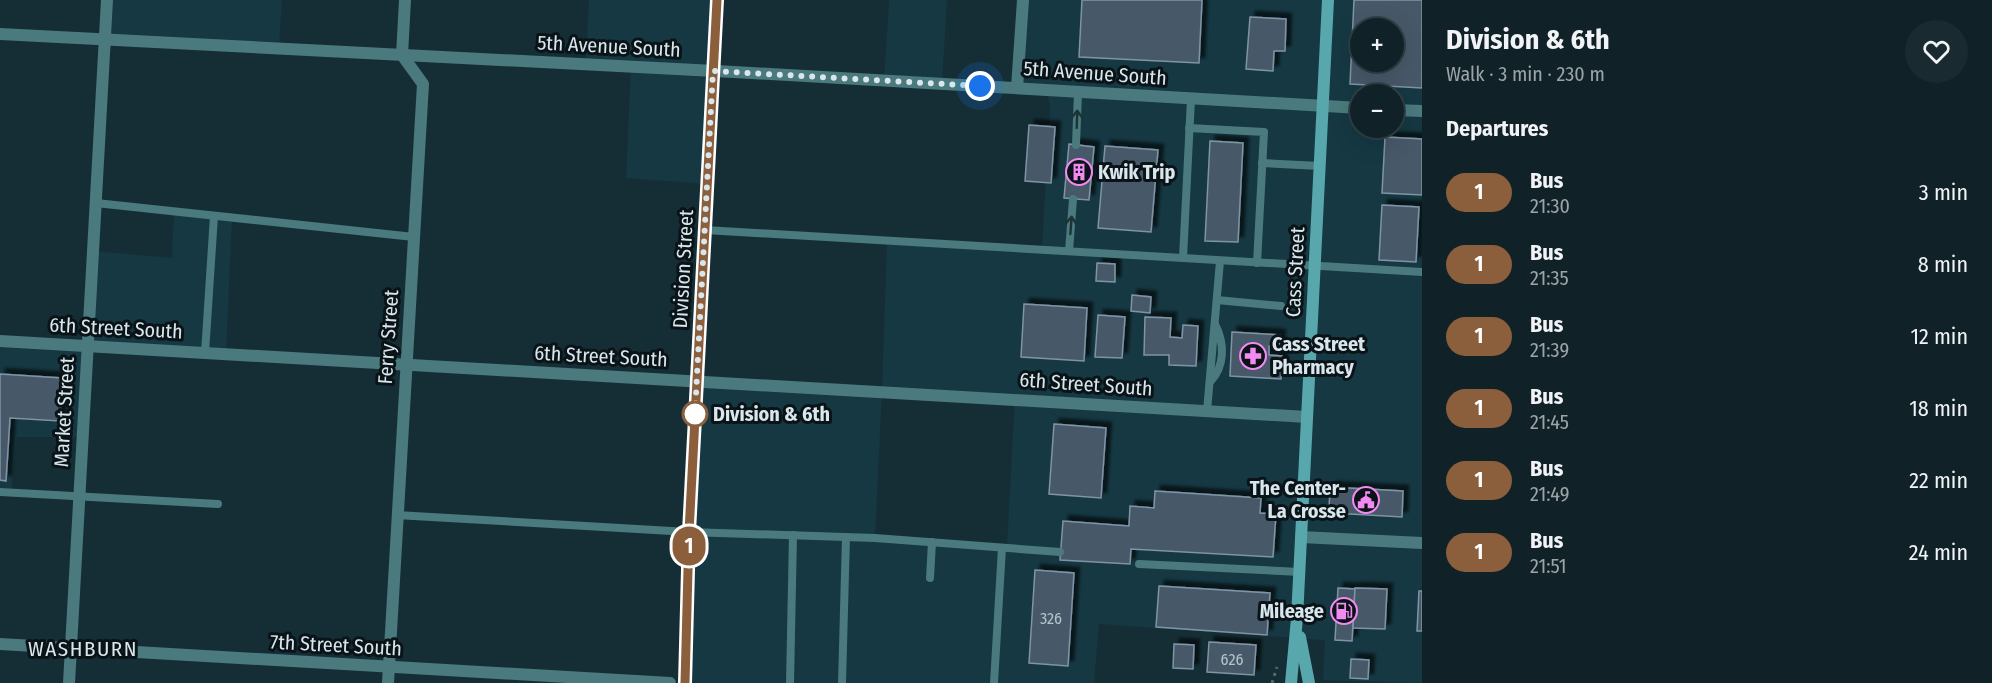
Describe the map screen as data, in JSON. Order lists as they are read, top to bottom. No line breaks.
{"streets":{"main road":["Cass Street"],"street":["5th Avenue South","Division Street","6th Street South","Ferry Street","Market Street","7th Street South"]},"crossings":[["5th Avenue South","Division Street"],["5th Avenue South","Cass Street"],["5th Avenue South","Ferry Street"],["5th Avenue South","Market Street"],["Division Street","6th Street South"],["Cass Street","6th Street South"],["6th Street South","Ferry Street"],["6th Street South","Market Street"],["Ferry Street","7th Street South"],["Market Street","7th Street South"]],"districts":["WASHBURN"],"places":{"building":["Kwik Trip"],"pharmacy":["Cass Street Pharmacy"],"other":["Division & 6th"],"public building":["The Center- La Crosse"],"fuel station":["Mileage"]},"lines":["bus line 1"],"house_numbers":["326","626"],"page":{"on_map":"1","heading":[["Division & 6th","Walk · 3 min · 230 m"],"Departures"],"map_buttons":["+","−"],"list":[{"mark":"1","name":"Bus","note":"21:30","value":"3 min"},{"mark":"1","name":"Bus","note":"21:35","value":"8 min"},{"mark":"1","name":"Bus","note":"21:39","value":"12 min"},{"mark":"1","name":"Bus","note":"21:45","value":"18 min"},{"mark":"1","name":"Bus","note":"21:49","value":"22 min"},{"mark":"1","name":"Bus","note":"21:51","value":"24 min"}]}}
